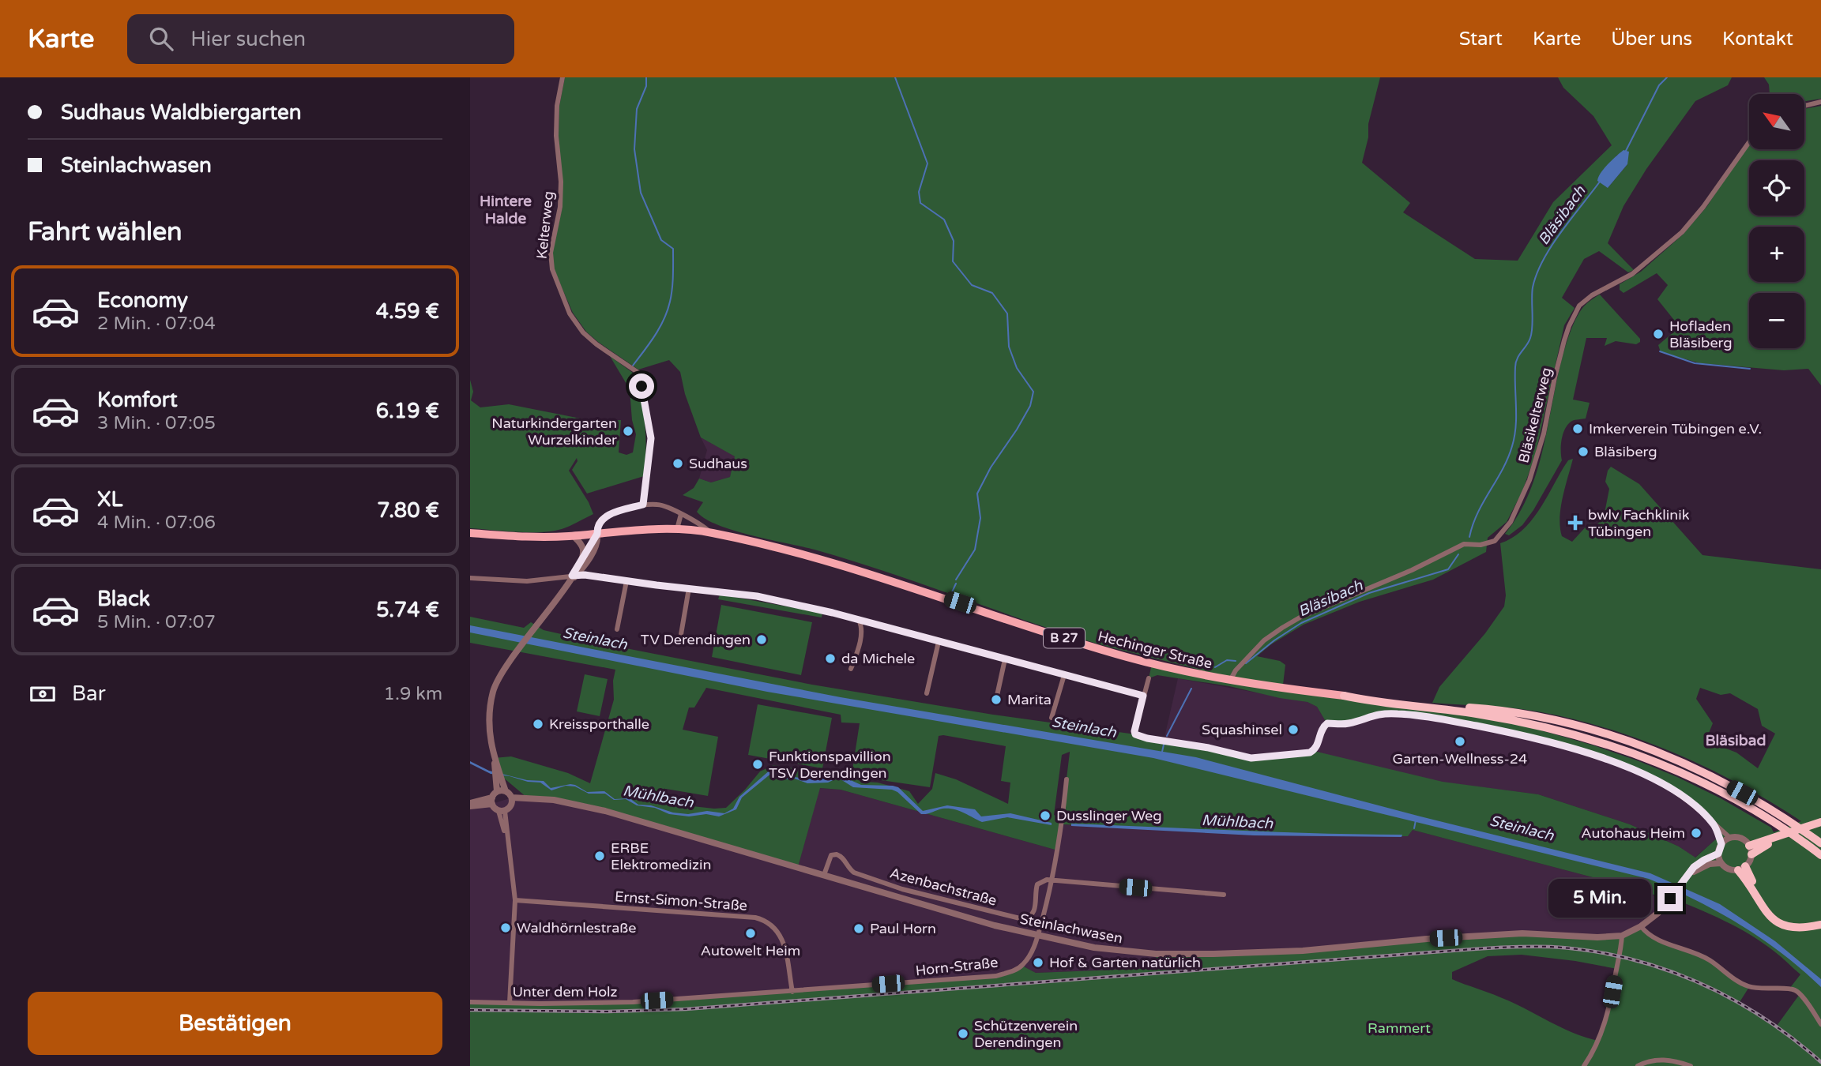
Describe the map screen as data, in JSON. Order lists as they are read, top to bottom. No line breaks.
{"streets":{"highway":["B 27"],"main road":["Hechinger Straße"],"street":["Kelterweg","Bläsikelterweg","Azenbachstraße","Ernst-Simon-Straße","Steinlachwasen","Horn-Straße","Unter dem Holz"]},"crossings":[["Kelterweg","Hechinger Straße"],["Bläsikelterweg","Hechinger Straße"],["B 27","Hechinger Straße"],["Azenbachstraße","Steinlachwasen"],["Ernst-Simon-Straße","Horn-Straße"],["Ernst-Simon-Straße","Unter dem Holz"],["Steinlachwasen","Horn-Straße"],["Horn-Straße","Unter dem Holz"]],"districts":["Hintere Halde","Bläsibad"],"water":["Bläsibach","Steinlach","Mühlbach"],"parks":["Rammert"],"places":{"other":["Hofladen Bläsiberg","Imkerverein Tübingen e.V.","Naturkindergarten Wurzelkinder","Bläsiberg","Sudhaus","TV Derendingen","da Michele","Marita","Kreissporthalle","Squashinsel","Garten-Wellness-24","Funktionspavillion TSV Derendingen","Dusslinger Weg","Autohaus Heim","ERBE Elektromedizin","Waldhörnlestraße","Paul Horn","Autowelt Heim","Hof & Garten natürlich","Schützenverein Derendingen"],"health":["bwlv Fachklinik Tübingen"]},"north":"top left","page":{"header":"Karte","search":"Hier suchen","nav":["Start","Karte","Über uns","Kontakt"],"banner":["Sudhaus Waldbiergarten","Steinlachwasen"],"map_buttons":["+","−"],"heading":"Fahrt wählen","list":[{"name":"Economy","note":"2 Min. · 07:04","value":"4.59 €"},{"name":"Komfort","note":"3 Min. · 07:05","value":"6.19 €"},{"name":"XL","note":"4 Min. · 07:06","value":"7.80 €"},{"name":"Black","note":"5 Min. · 07:07","value":"5.74 €"}],"pay":["Bar","1.9 km"],"bubble":"5 Min.","buttons":"Bestätigen"}}
